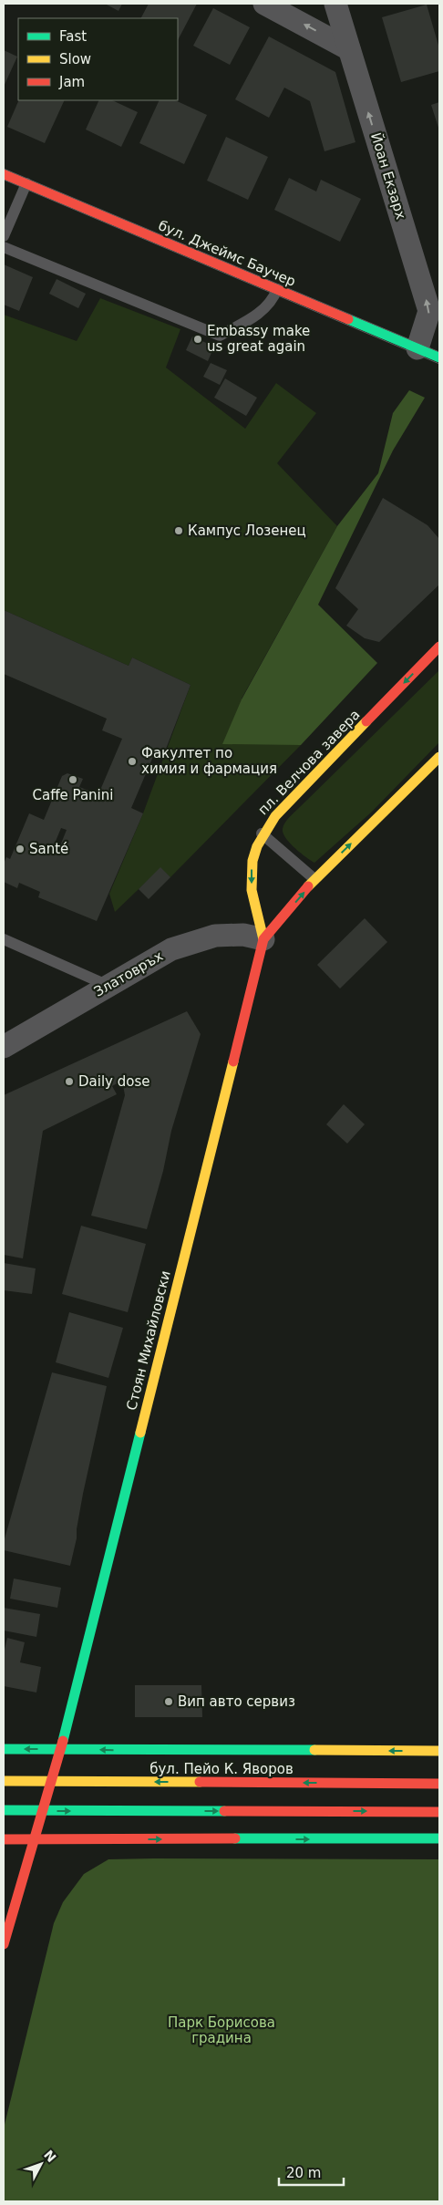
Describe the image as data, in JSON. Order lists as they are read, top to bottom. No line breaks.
{"streets":{"main road":["бул. Джеймс Баучер","пл. Велчова завера","Стоян Михайловски","бул. Пейо К. Яворов"],"street":["Йоан Екзарх","Златовръх"]},"crossings":[["Йоан Екзарх","бул. Джеймс Баучер"],["пл. Велчова завера","Златовръх"],["пл. Велчова завера","Стоян Михайловски"],["Златовръх","Стоян Михайловски"]],"one_way":["Йоан Екзарх"],"parks":["Парк Борисова градина"],"places":["Embassy make us great again","Кампус Лозенец","Факултет по химия и фармация","Caffe Panini","Santé","Daily dose","Вип авто сервиз"],"legend":["Fast","Slow","Jam"],"scale_bar":"20 m","north":"top right"}
